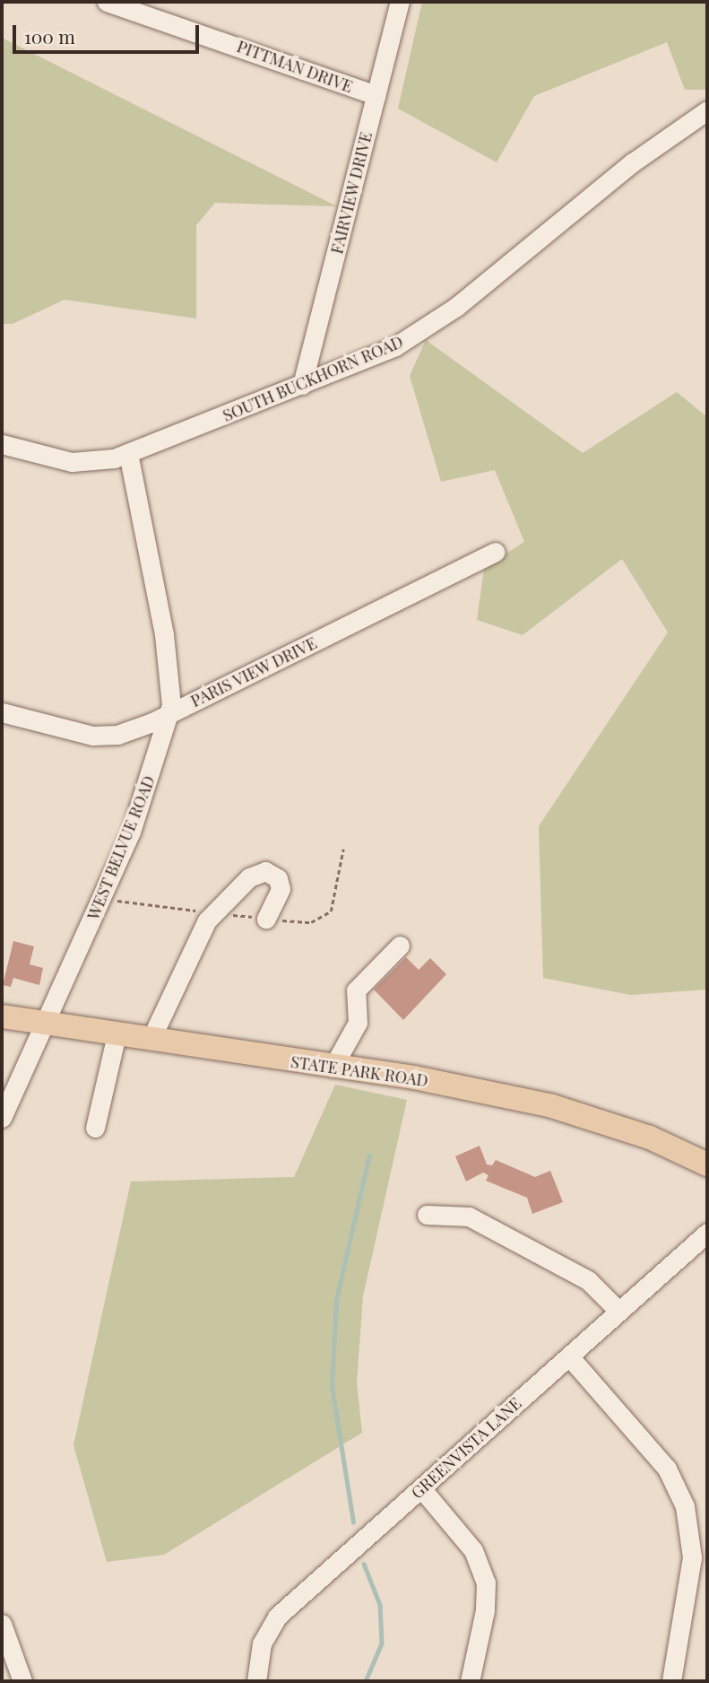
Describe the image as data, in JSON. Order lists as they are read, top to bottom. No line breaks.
{"streets":{"main road":["STATE PARK ROAD"],"street":["PITTMAN DRIVE","FAIRVIEW DRIVE","SOUTH BUCKHORN ROAD","PARIS VIEW DRIVE","WEST BELVUE ROAD","GREENVISTA LANE"]},"crossings":[["PITTMAN DRIVE","FAIRVIEW DRIVE"],["FAIRVIEW DRIVE","SOUTH BUCKHORN ROAD"],["SOUTH BUCKHORN ROAD","WEST BELVUE ROAD"],["PARIS VIEW DRIVE","WEST BELVUE ROAD"],["WEST BELVUE ROAD","STATE PARK ROAD"]],"scale_bar":"100 m"}
